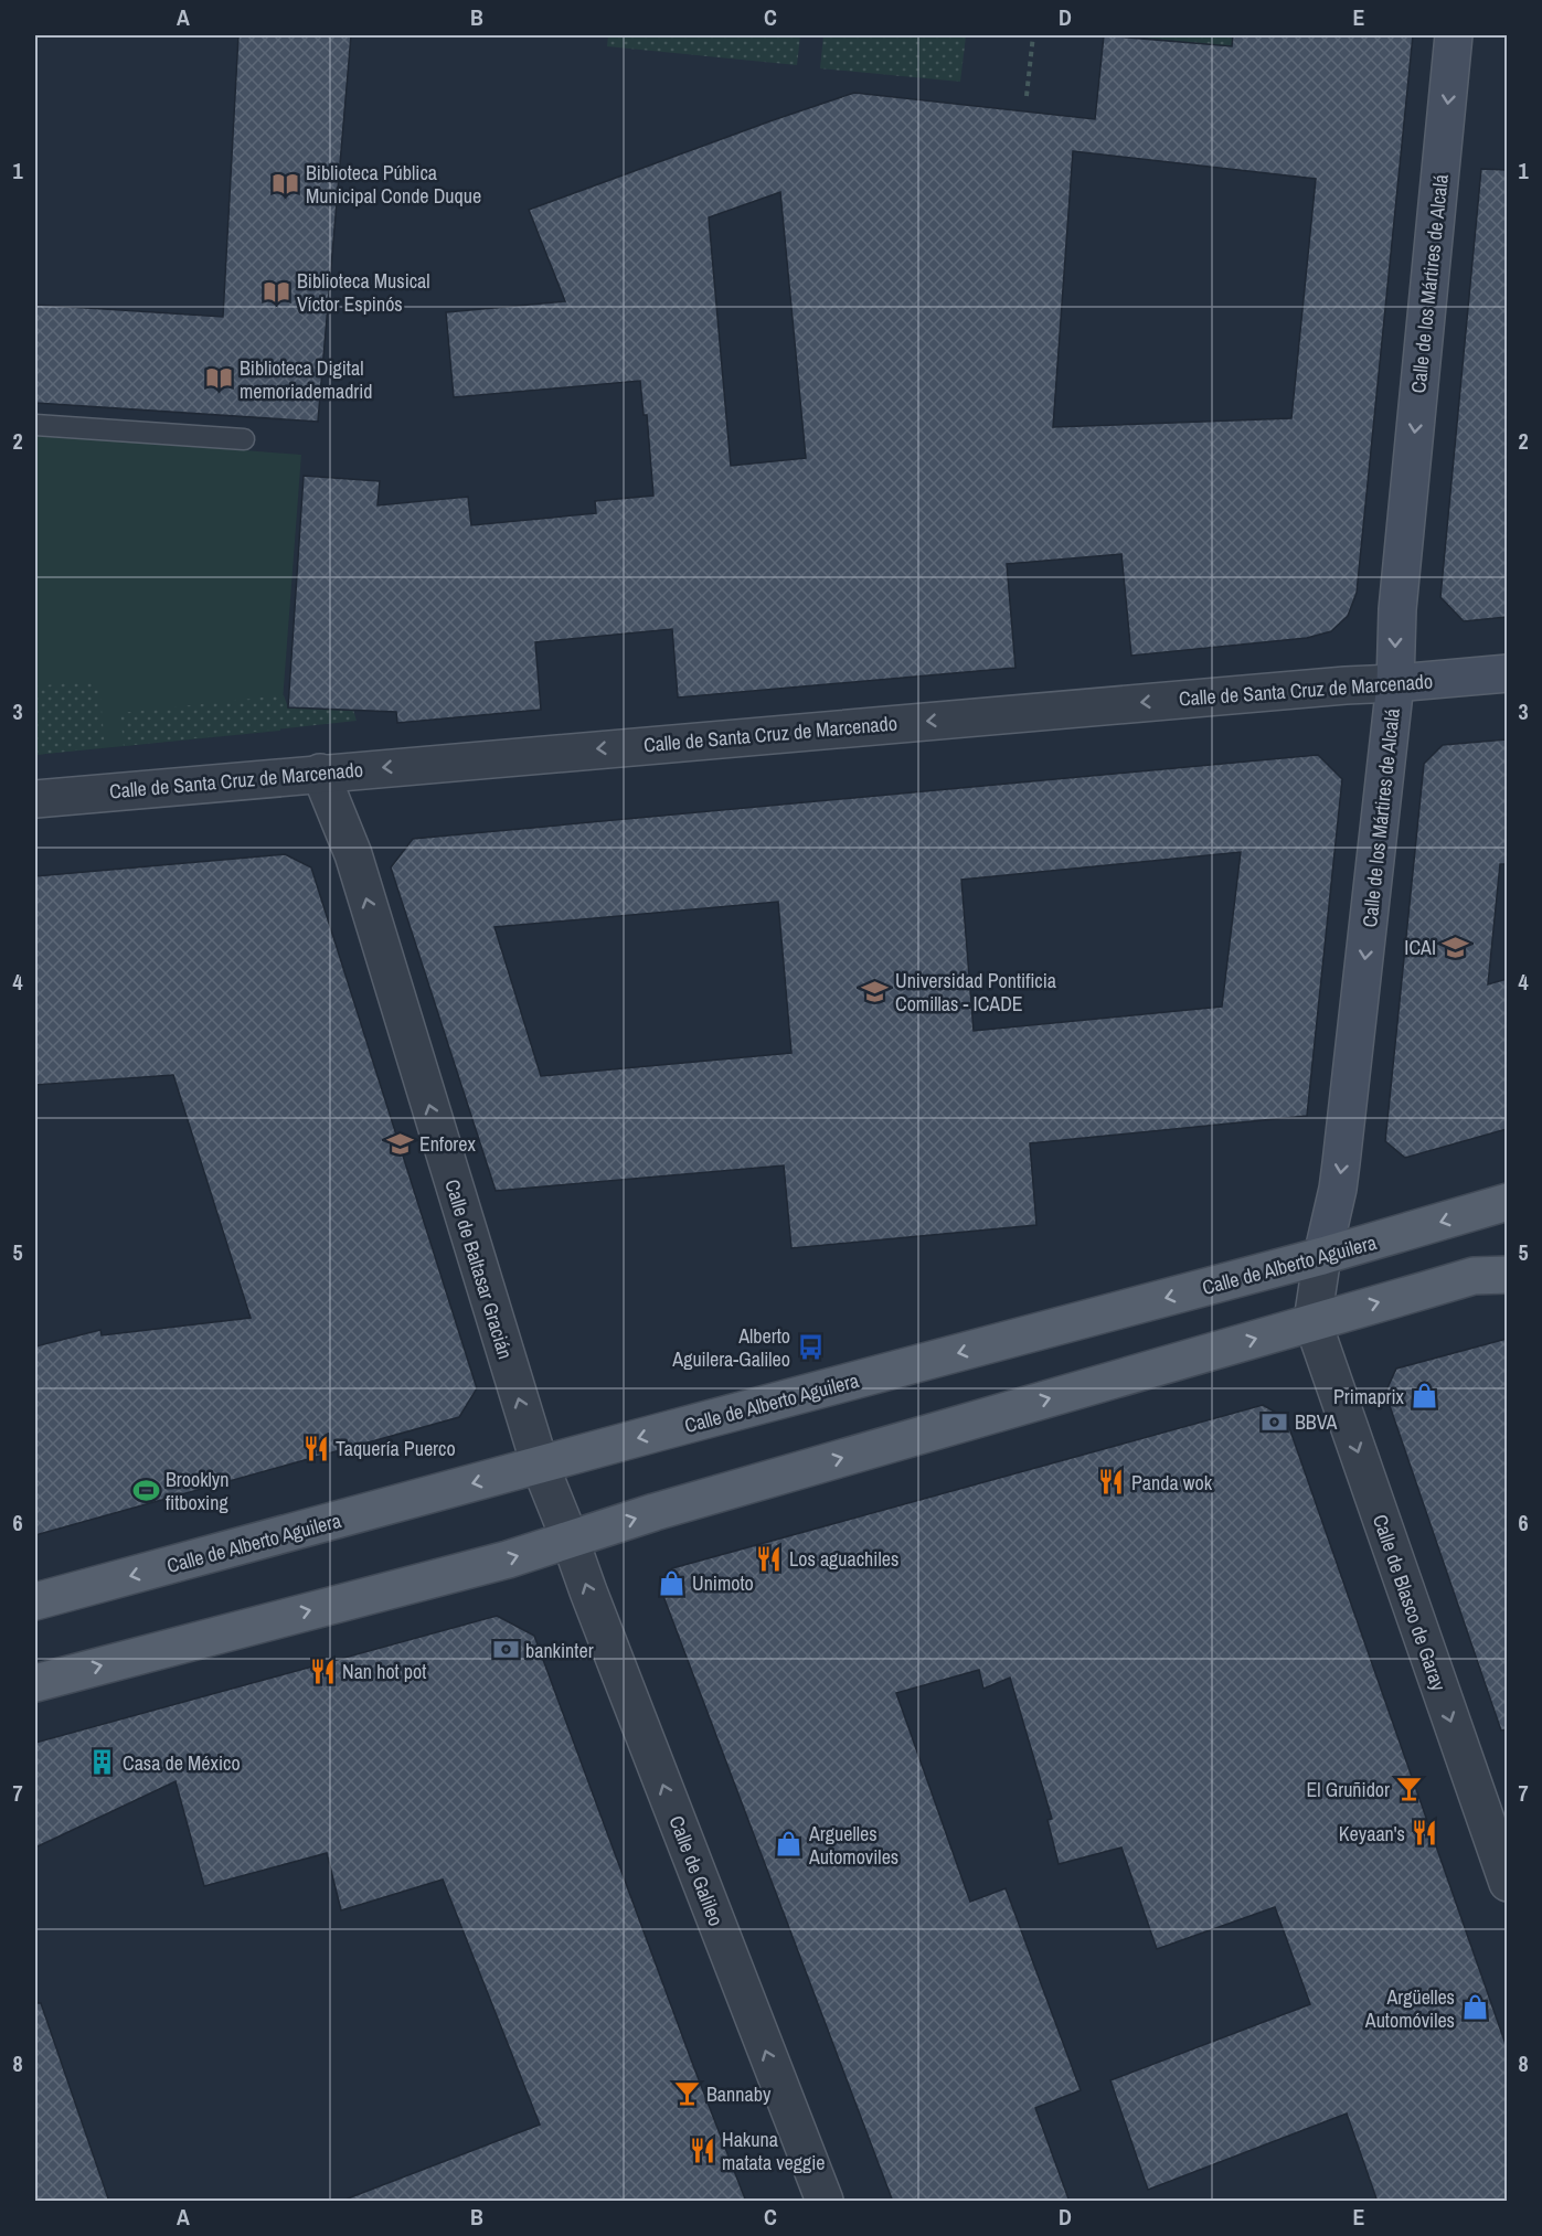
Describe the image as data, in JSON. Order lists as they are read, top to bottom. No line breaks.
{"streets":{"main road":["Calle de Alberto Aguilera"],"street":["Calle de los Mártires de Alcalá","Calle de Santa Cruz de Marcenado","Calle de Baltasar Gracián","Calle de Blasco de Garay","Calle de Galileo"]},"crossings":[["Calle de los Mártires de Alcalá","Calle de Santa Cruz de Marcenado"],["Calle de los Mártires de Alcalá","Calle de Alberto Aguilera"],["Calle de los Mártires de Alcalá","Calle de Blasco de Garay"],["Calle de Santa Cruz de Marcenado","Calle de Baltasar Gracián"],["Calle de Alberto Aguilera","Calle de Baltasar Gracián"],["Calle de Baltasar Gracián","Calle de Galileo"]],"one_way":["Calle de los Mártires de Alcalá","Calle de Santa Cruz de Marcenado","Calle de Baltasar Gracián","Calle de Blasco de Garay","Calle de Galileo"],"places":{"library":["Biblioteca Pública Municipal Conde Duque","Biblioteca Musical Víctor Espinós","Biblioteca Digital memoriademadrid"],"school or university":["ICAI","Universidad Pontificia Comillas - ICADE","Enforex"],"bus stop":["Alberto Aguilera-Galileo"],"shop":["Primaprix","Unimoto","Arguelles Automoviles","Argüelles Automóviles"],"bank":["BBVA","bankinter"],"restaurant":["Taquería Puerco","Panda wok","Los aguachiles","Nan hot pot","Keyaan's","Hakuna matata veggie"],"sports":["Brooklyn fitboxing"],"building":["Casa de México"],"bar":["El Gruñidor","Bannaby"]},"grid":{"columns":["A","B","C","D","E"],"rows":["1","2","3","4","5","6","7","8"]}}
